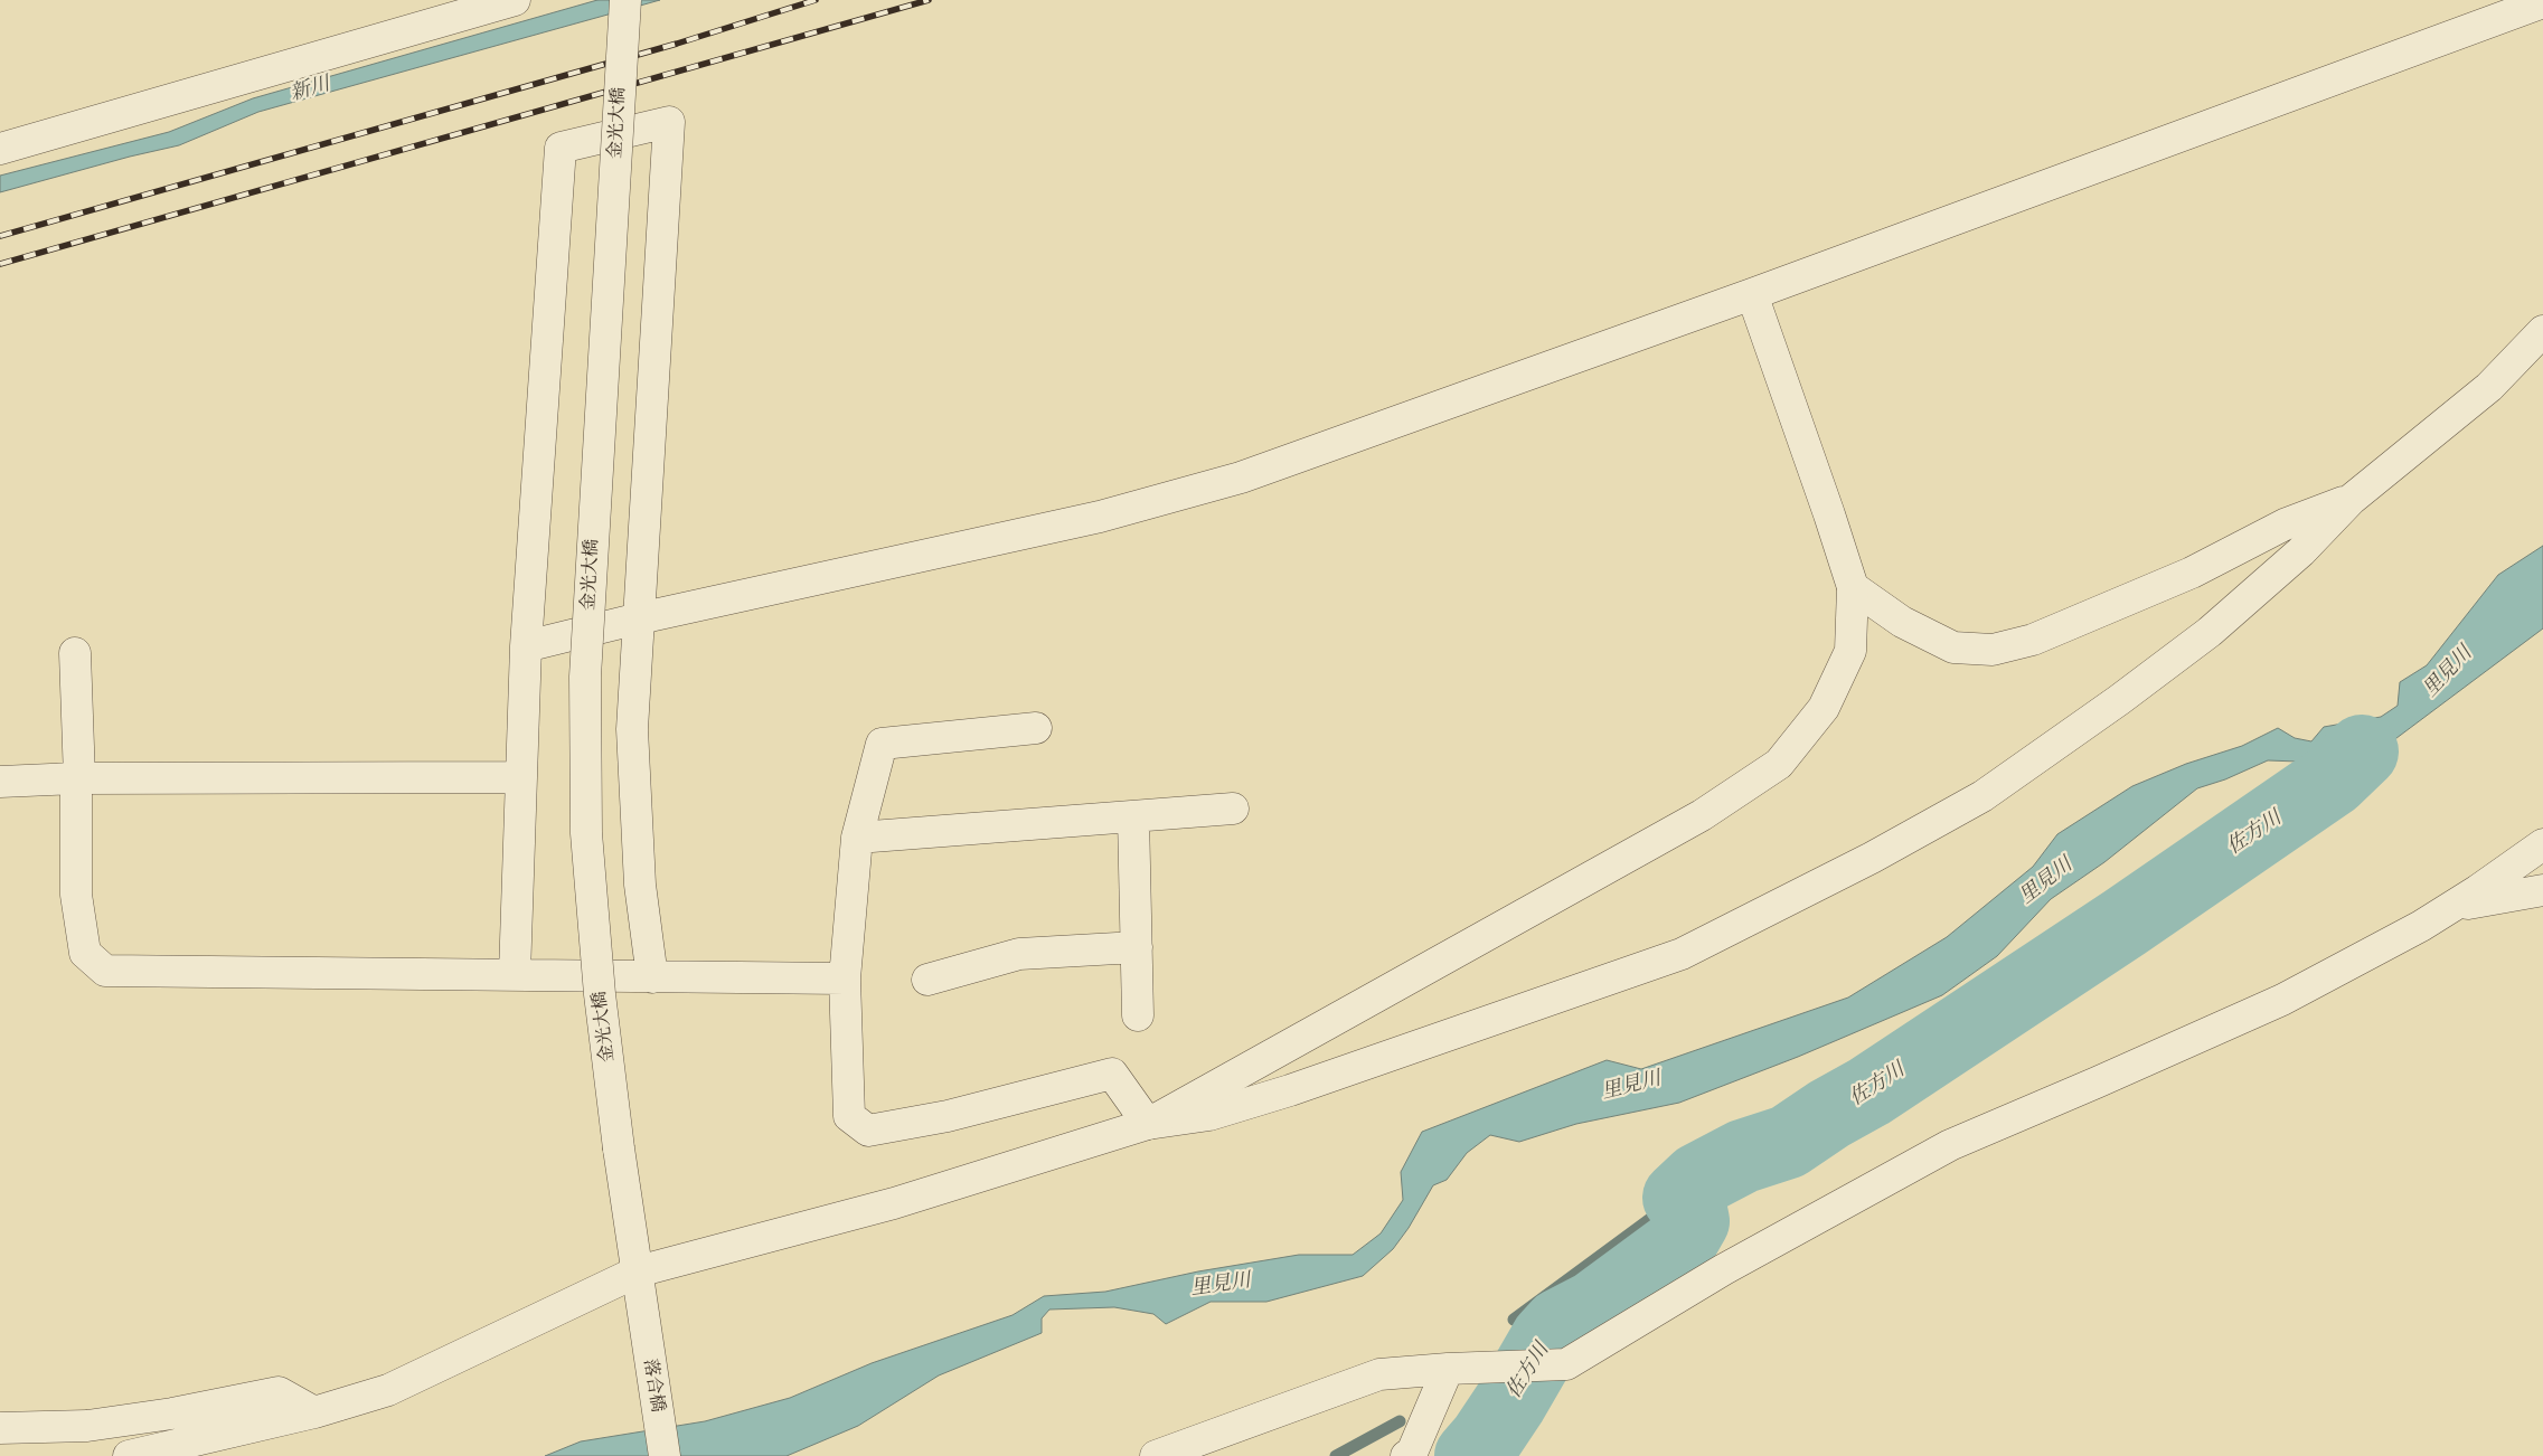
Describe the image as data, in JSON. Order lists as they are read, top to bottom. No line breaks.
{"streets":{"street":["金光大橋","落合橋"]},"crossings":[["金光大橋","落合橋"]],"water":["新川","里見川","佐方川"]}
